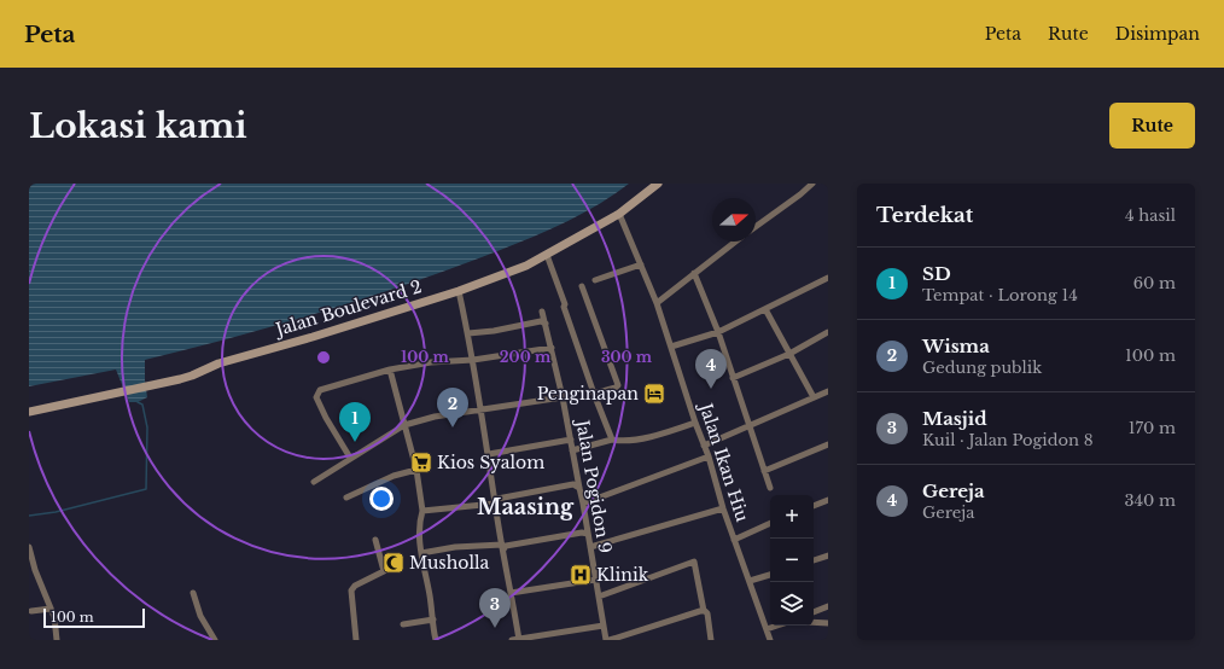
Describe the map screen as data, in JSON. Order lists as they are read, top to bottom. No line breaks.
{"streets":{"main road":["Jalan Boulevard 2"],"street":["Jalan Ikan Hiu","Jalan Pogidon 9"]},"crossings":[["Jalan Boulevard 2","Jalan Ikan Hiu"]],"districts":["Maasing"],"places":{"hotel":["Penginapan"],"supermarket":["Kios Syalom"],"mosque":["Musholla"],"hospital":["Klinik"]},"scale_bar":"100 m","north":"right","page":{"header":"Peta","nav":["Peta","Rute","Disimpan"],"buttons":"Rute","title":"Lokasi kami","heading":["Terdekat","4 hasil"],"list":[{"mark":"1","name":"SD","note":"Tempat · Lorong 14","value":"60 m"},{"mark":"2","name":"Wisma","note":"Gedung publik","value":"100 m"},{"mark":"3","name":"Masjid","note":"Kuil · Jalan Pogidon 8","value":"170 m"},{"mark":"4","name":"Gereja","note":"Gereja","value":"340 m"}],"pins":["4","2","1","3"],"map_buttons":["+","−"],"scale":"100 m"},"rings":["100 m","200 m","300 m"]}
